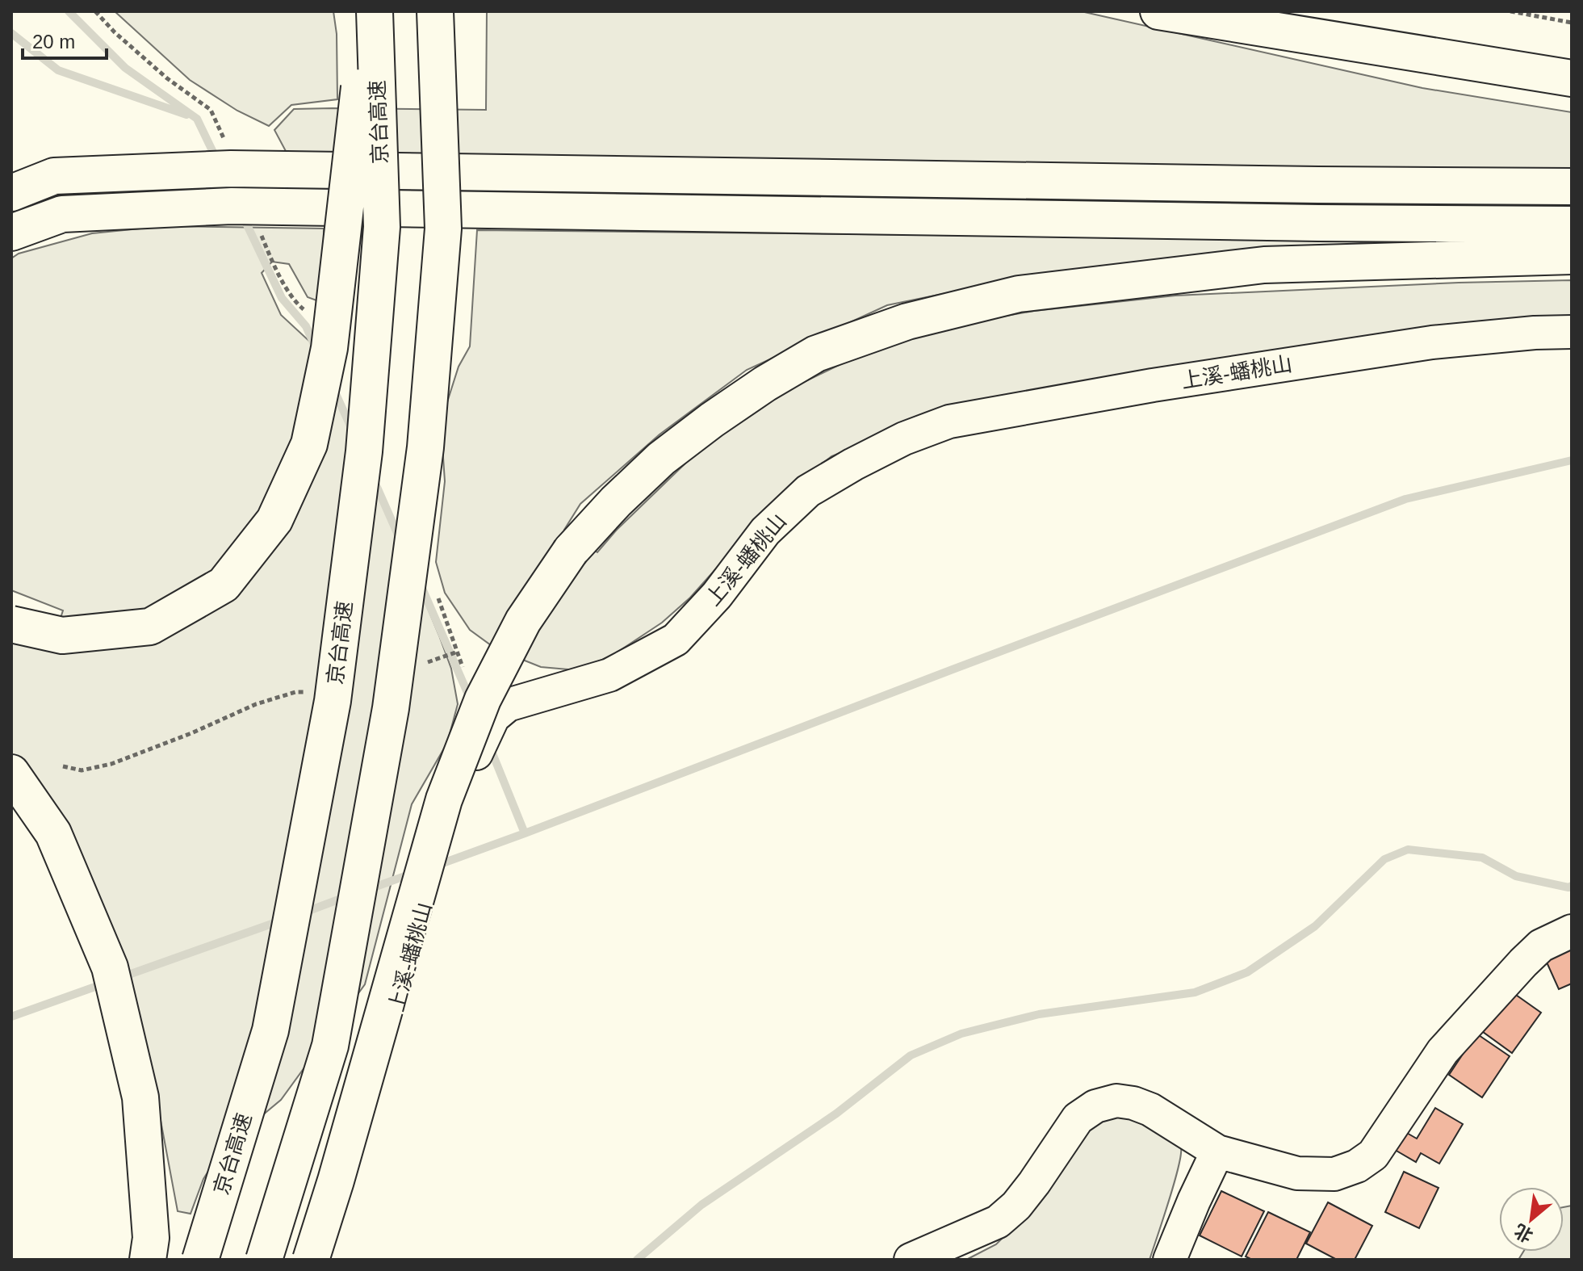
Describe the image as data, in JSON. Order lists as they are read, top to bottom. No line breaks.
{"streets":{"highway":["京台高速"],"street":["上溪-蟠桃山"]},"scale_bar":"20 m","north":"bottom left"}
